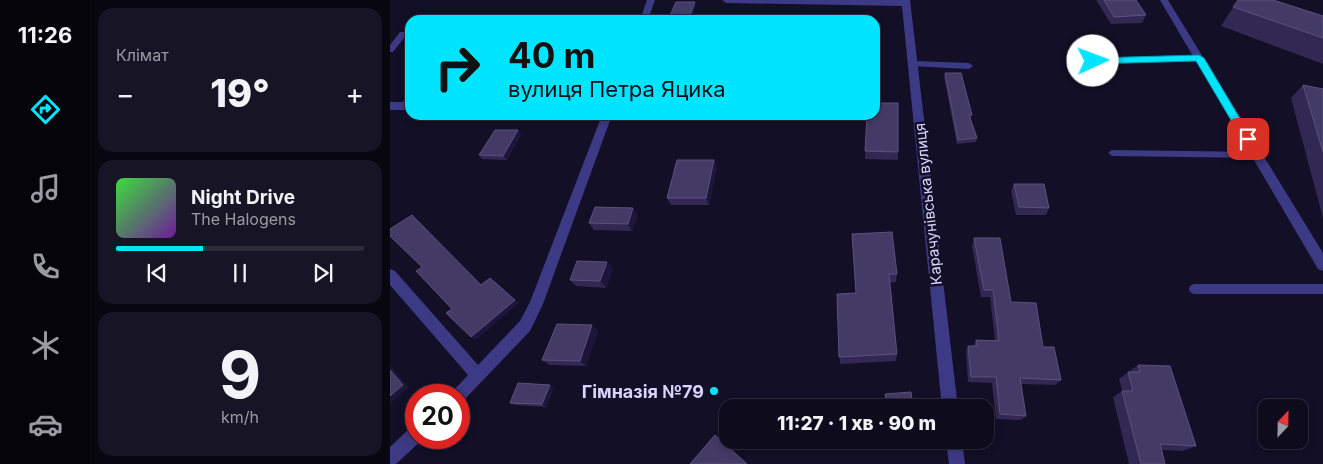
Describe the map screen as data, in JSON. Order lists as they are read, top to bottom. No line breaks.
{"streets":{"street":["Карачунівська вулиця"]},"places":["Гімназія №79"],"north":"top","page":{"tabs":"11:26","tile":["Клімат",["9","km/h"]],"turn":["40 m","вулиця Петра Яцика"],"heat":["−","19°","+"],"song":["Night Drive","The Halogens"],"limit":"20","trip":"11:27 · 1 хв · 90 m"}}
